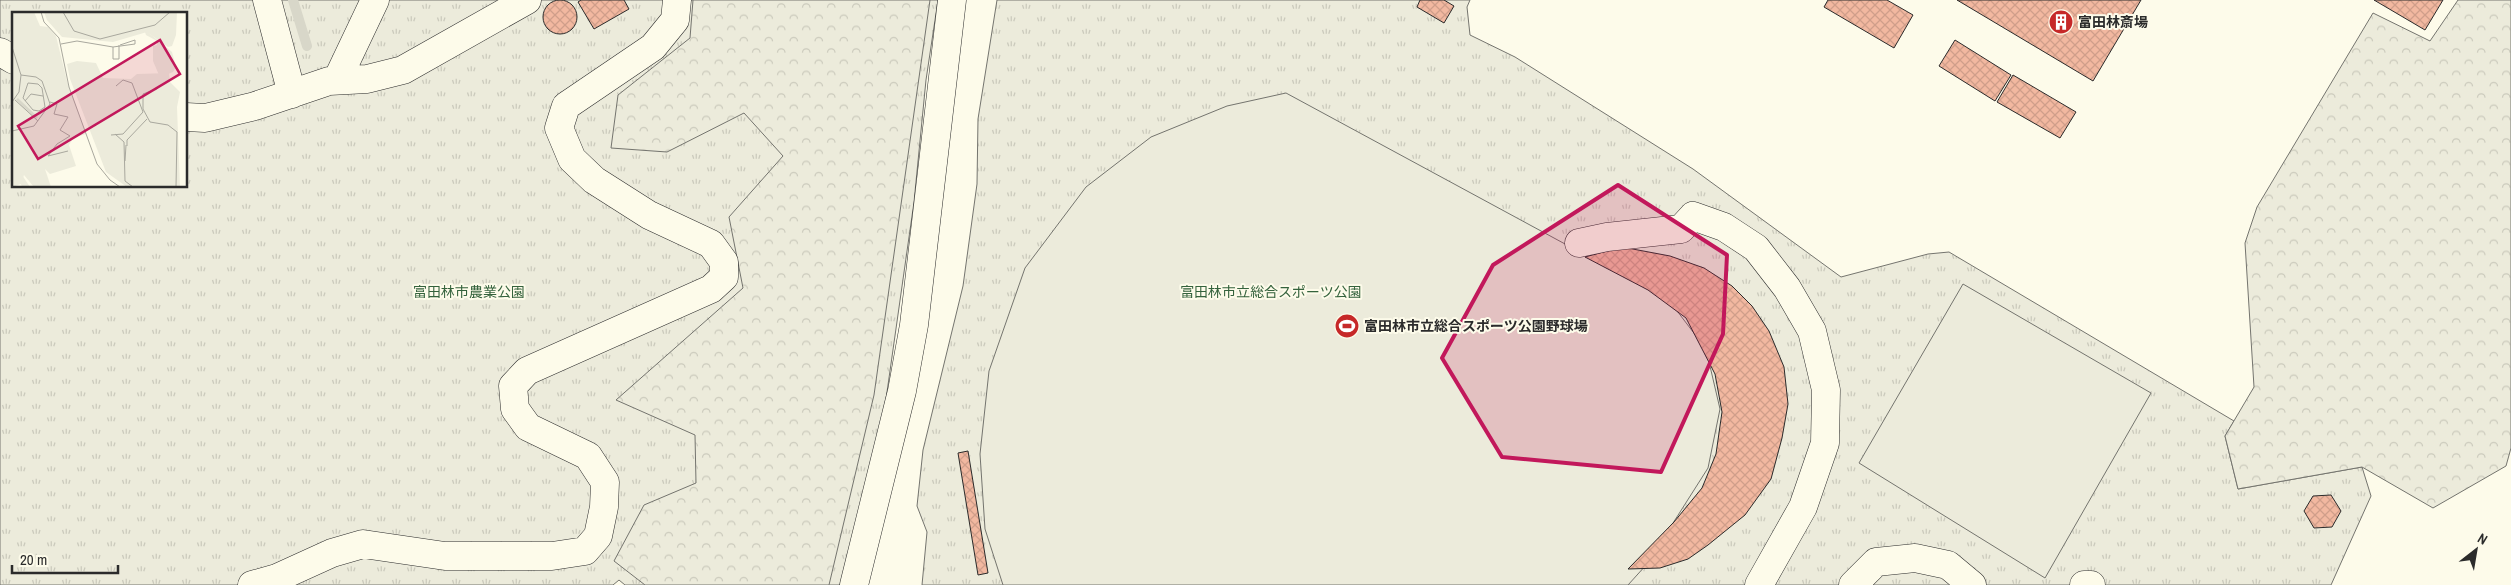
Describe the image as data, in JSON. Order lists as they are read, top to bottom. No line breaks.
{"parks":["富田林市農業公園","富田林市立総合スポーツ公園"],"places":{"building":["富田林斎場"],"sports":["富田林市立総合スポーツ公園野球場"]},"scale_bar":"20 m","north":"top right"}
